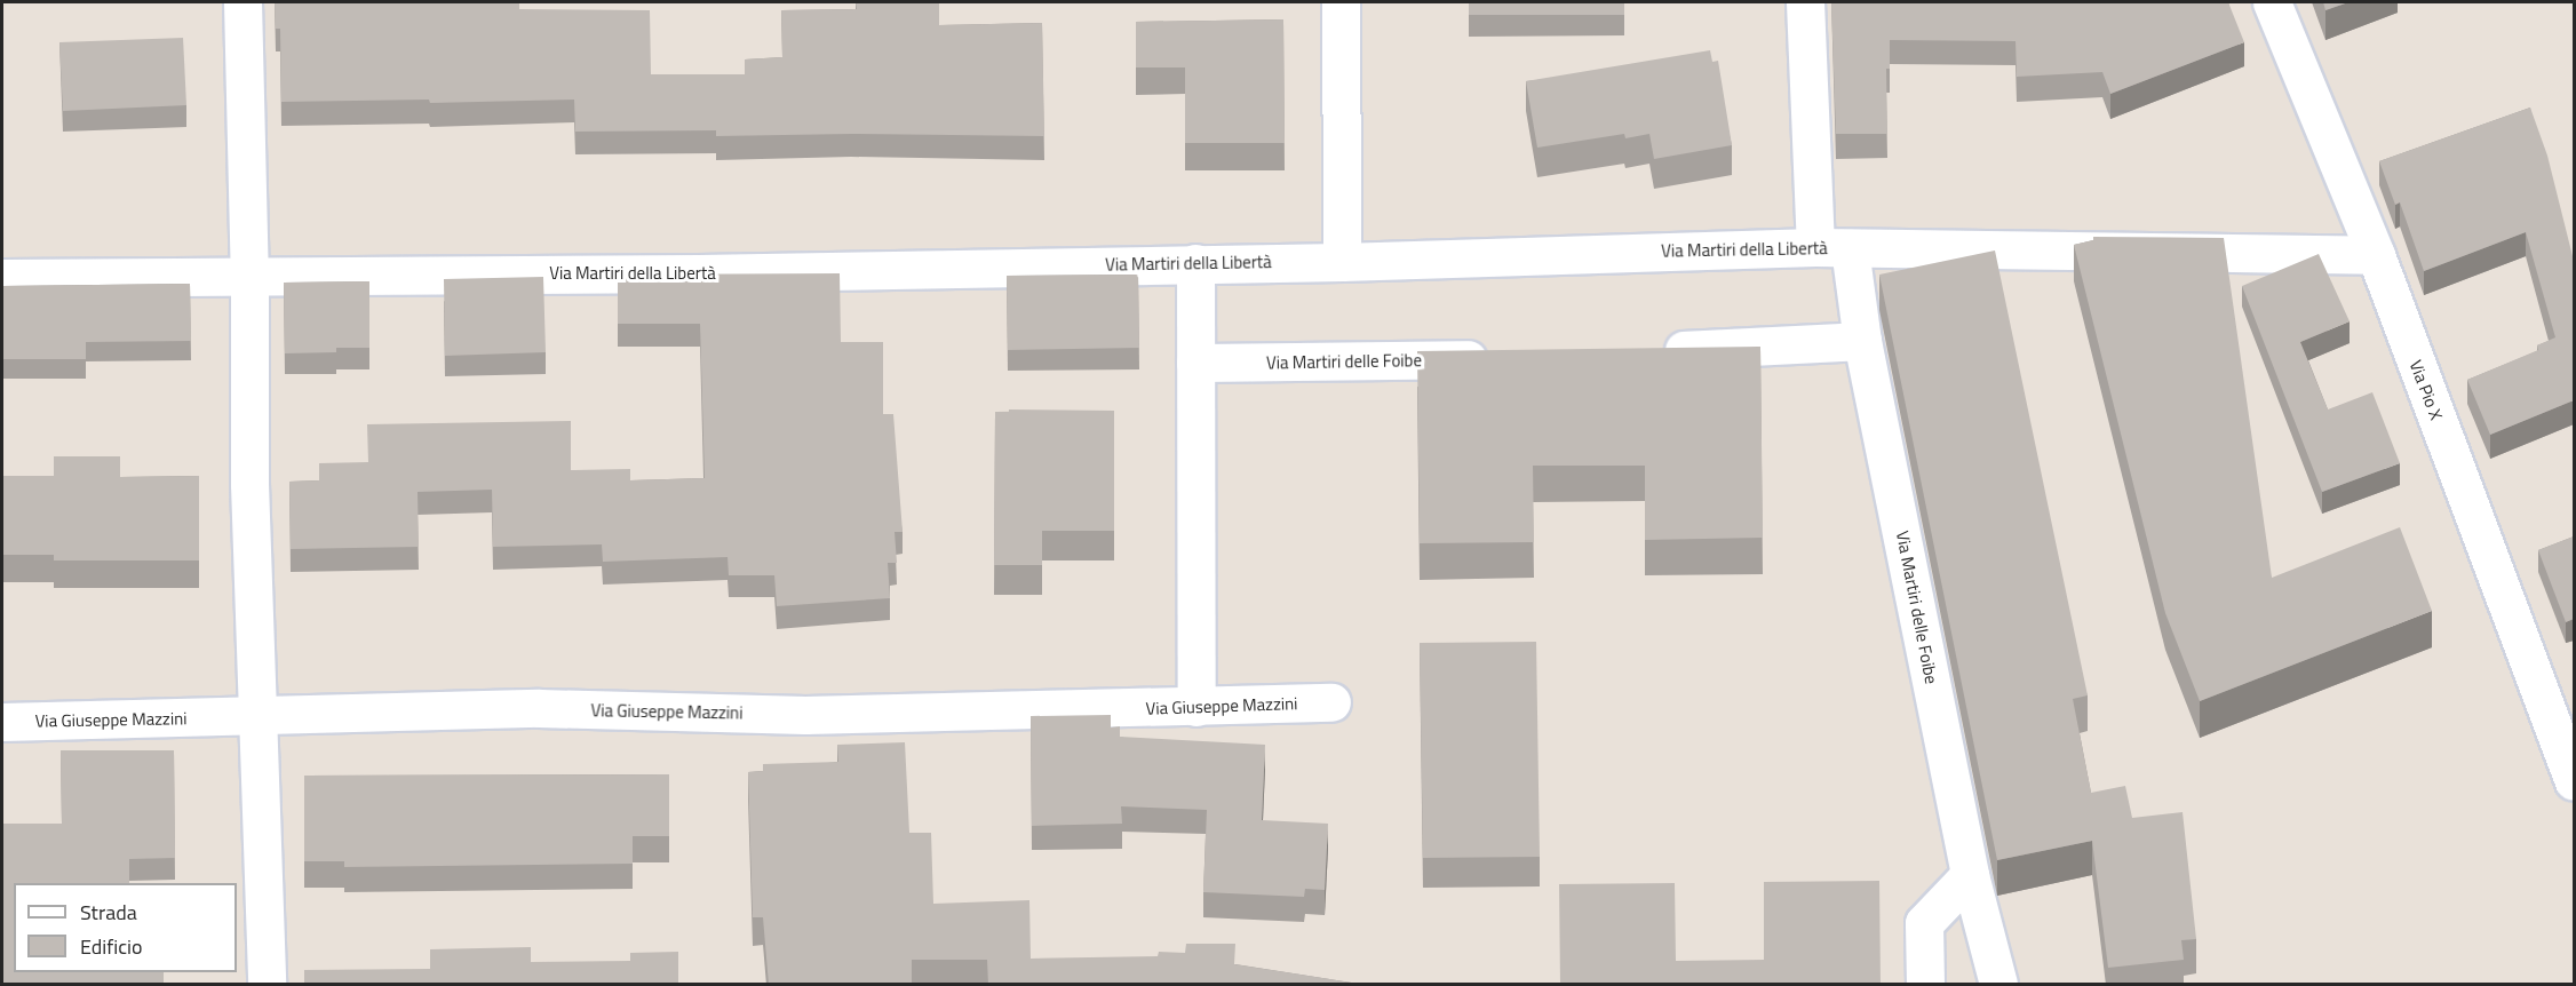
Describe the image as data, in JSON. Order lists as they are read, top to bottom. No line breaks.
{"streets":{"street":["Via Martiri della Libertà","Via Martiri delle Foibe","Via Pio X","Via Giuseppe Mazzini"]},"crossings":[["Via Martiri della Libertà","Via Martiri delle Foibe"],["Via Martiri della Libertà","Via Pio X"]],"legend":["Strada","Edificio"]}
